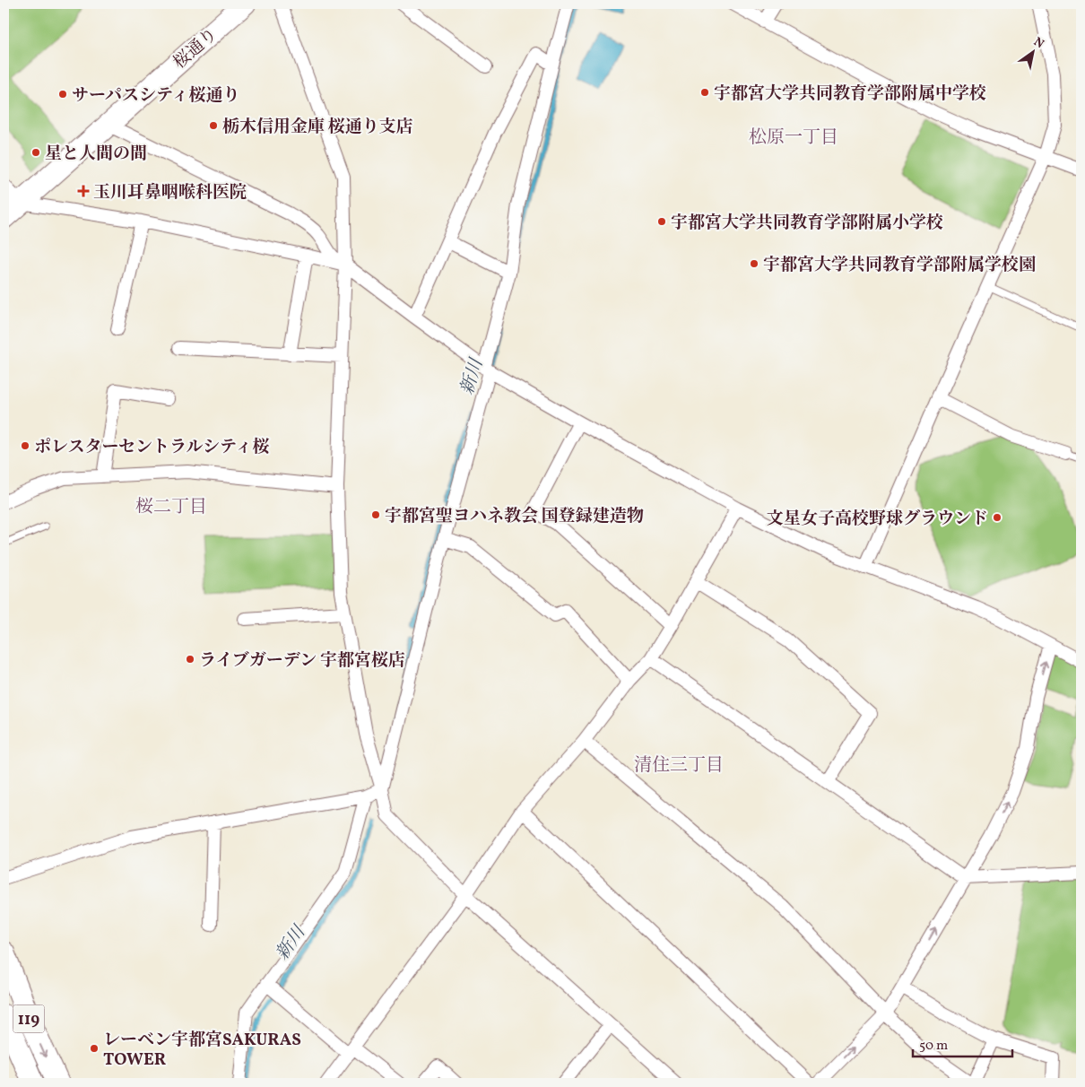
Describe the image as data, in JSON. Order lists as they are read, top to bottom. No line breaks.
{"streets":{"highway":["桜通り","119"]},"districts":["松原一丁目","桜二丁目","清住三丁目"],"water":["新川"],"places":{"other":["宇都宮大学共同教育学部附属中学校","サーパスシティ桜通り","栃木信用金庫 桜通り支店","星と人間の間","宇都宮大学共同教育学部附属小学校","宇都宮大学共同教育学部附属学校園","ポレスターセントラルシティ桜","宇都宮聖ヨハネ教会 国登録建造物","文星女子高校野球グラウンド","ライブガーデン 宇都宮桜店","レーベン宇都宮SAKURAS TOWER"],"health":["玉川耳鼻咽喉科医院"]},"scale_bar":"50 m","north":"top right"}
